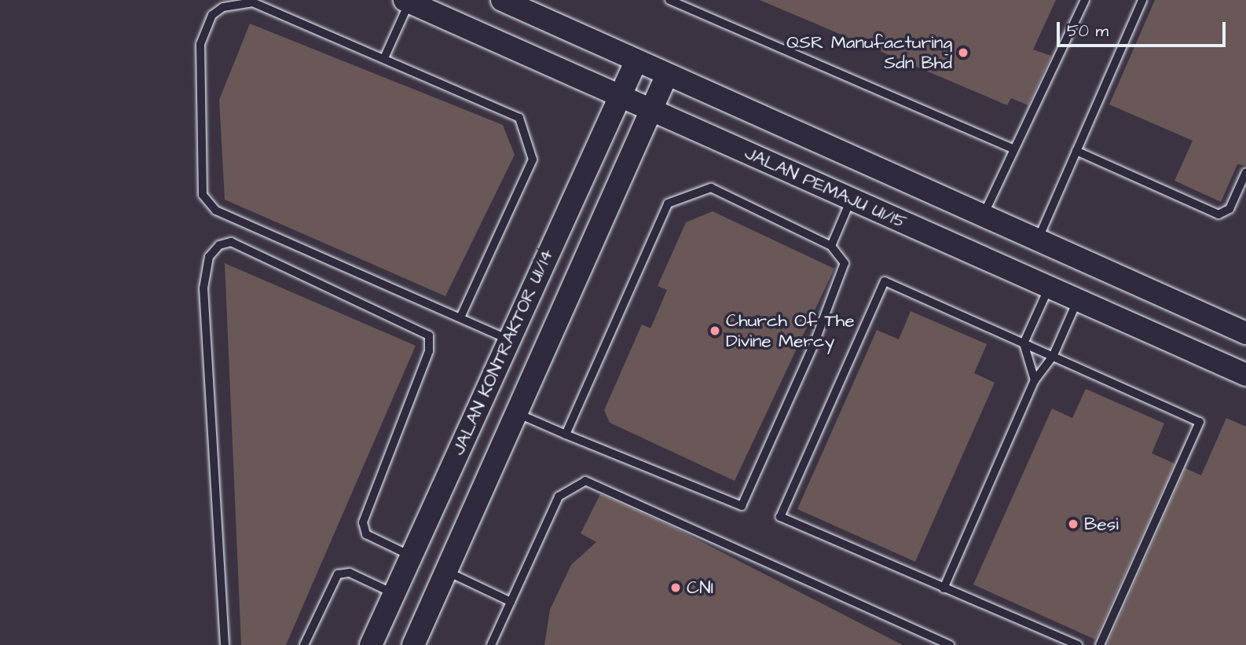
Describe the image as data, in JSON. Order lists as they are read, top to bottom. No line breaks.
{"streets":{"street":["JALAN PEMAJU U1/15","JALAN KONTRAKTOR U1/14"]},"crossings":[["JALAN PEMAJU U1/15","JALAN KONTRAKTOR U1/14"]],"places":["QSR Manufacturing Sdn Bhd","Church Of The Divine Mercy","Besi","CNI"],"scale_bar":"50 m"}
